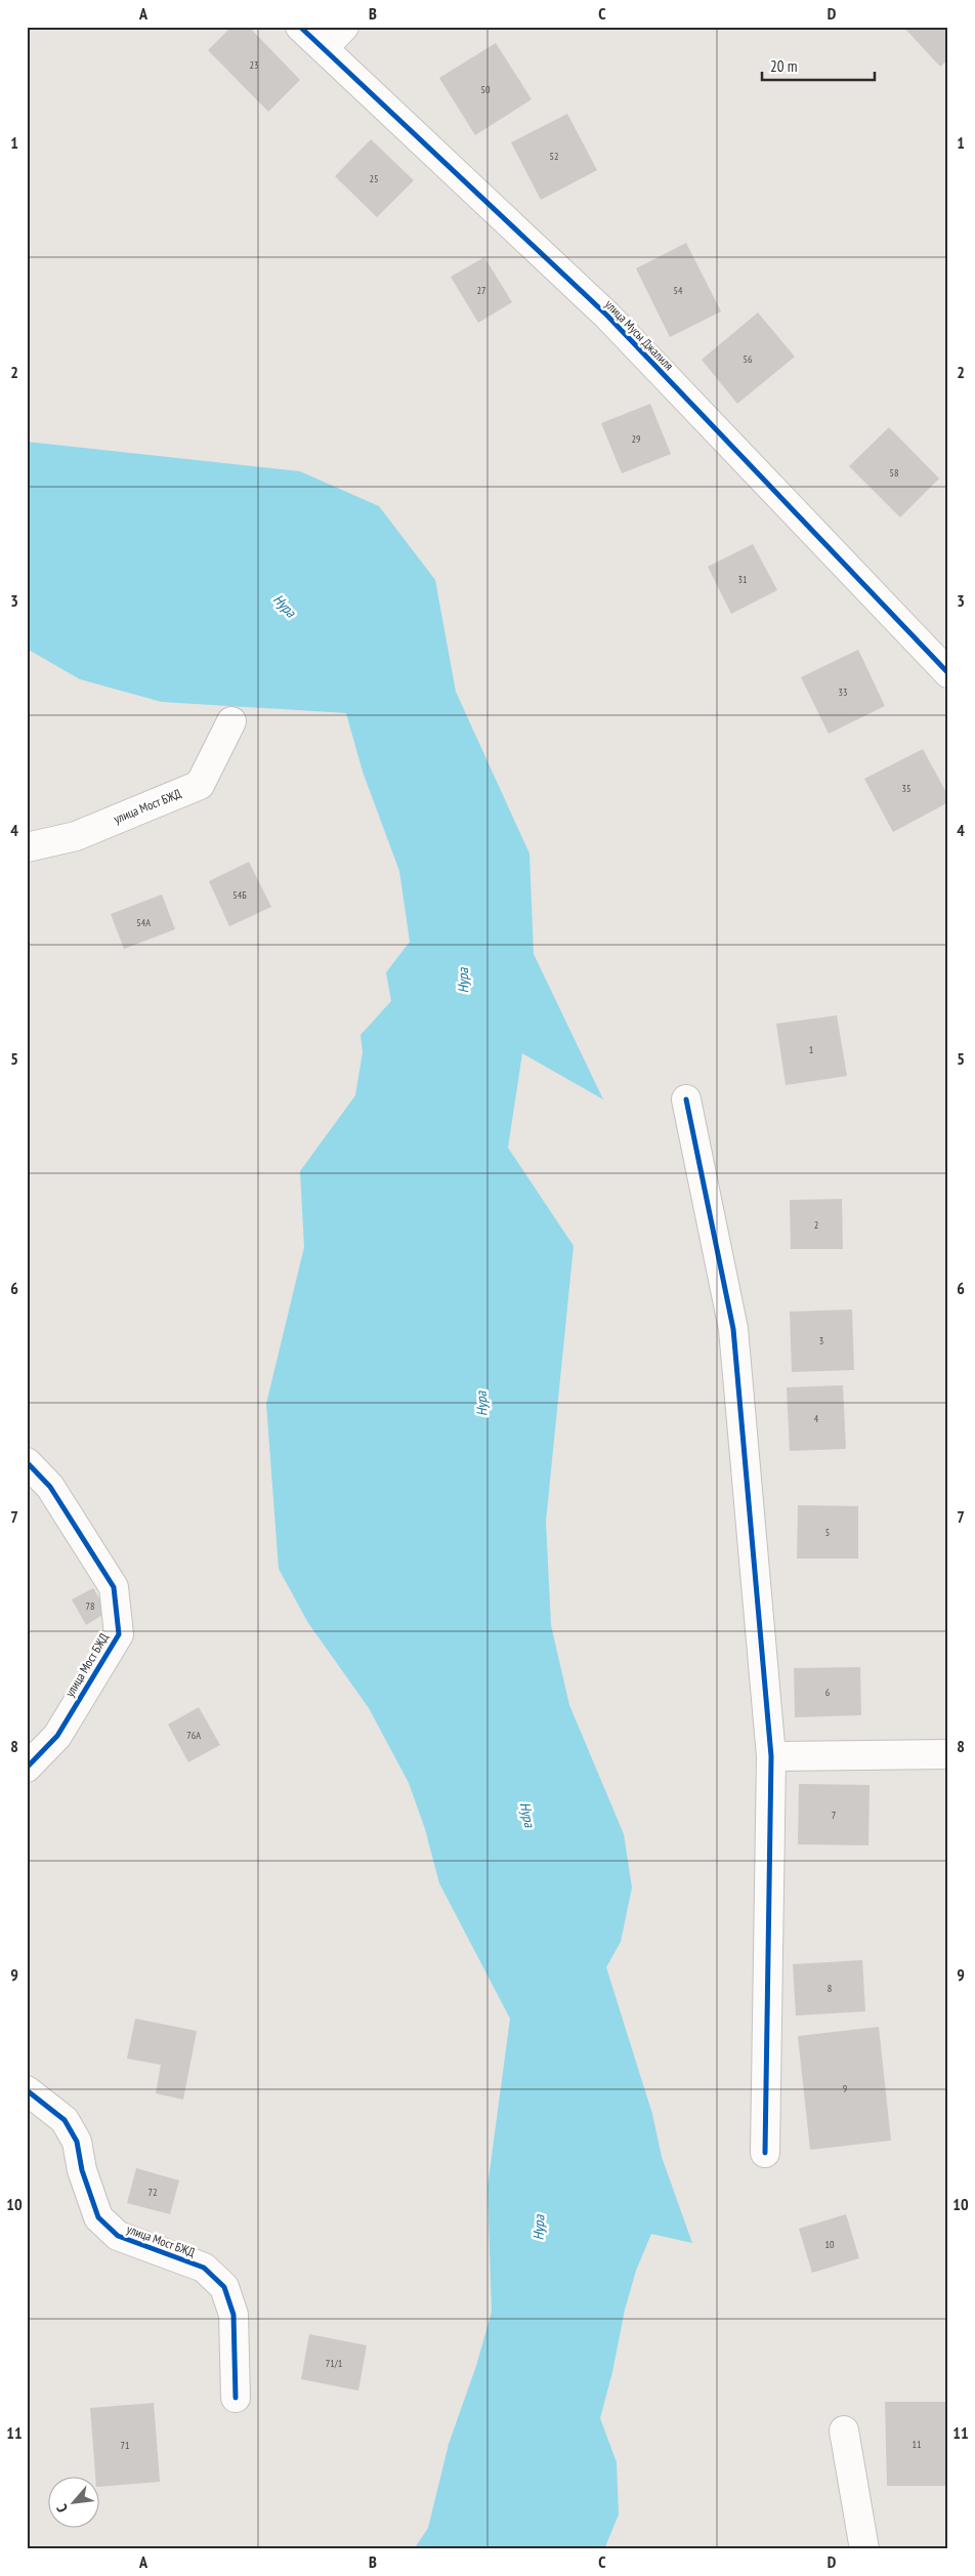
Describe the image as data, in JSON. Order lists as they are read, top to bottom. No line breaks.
{"streets":{"street":["улица Мусы Джалиля","улица Мост БЖД"]},"water":["Нура"],"house_numbers":["23","50","52","25","27","54","56","29","58","31","33","35","54Б","54А","1","2","3","4","5","78","6","76А","7","8","9","72","10","71/1","11","71"],"scale_bar":"20 m","north":"bottom left","grid":{"columns":["A","B","C","D"],"rows":["1","2","3","4","5","6","7","8","9","10","11"]}}
